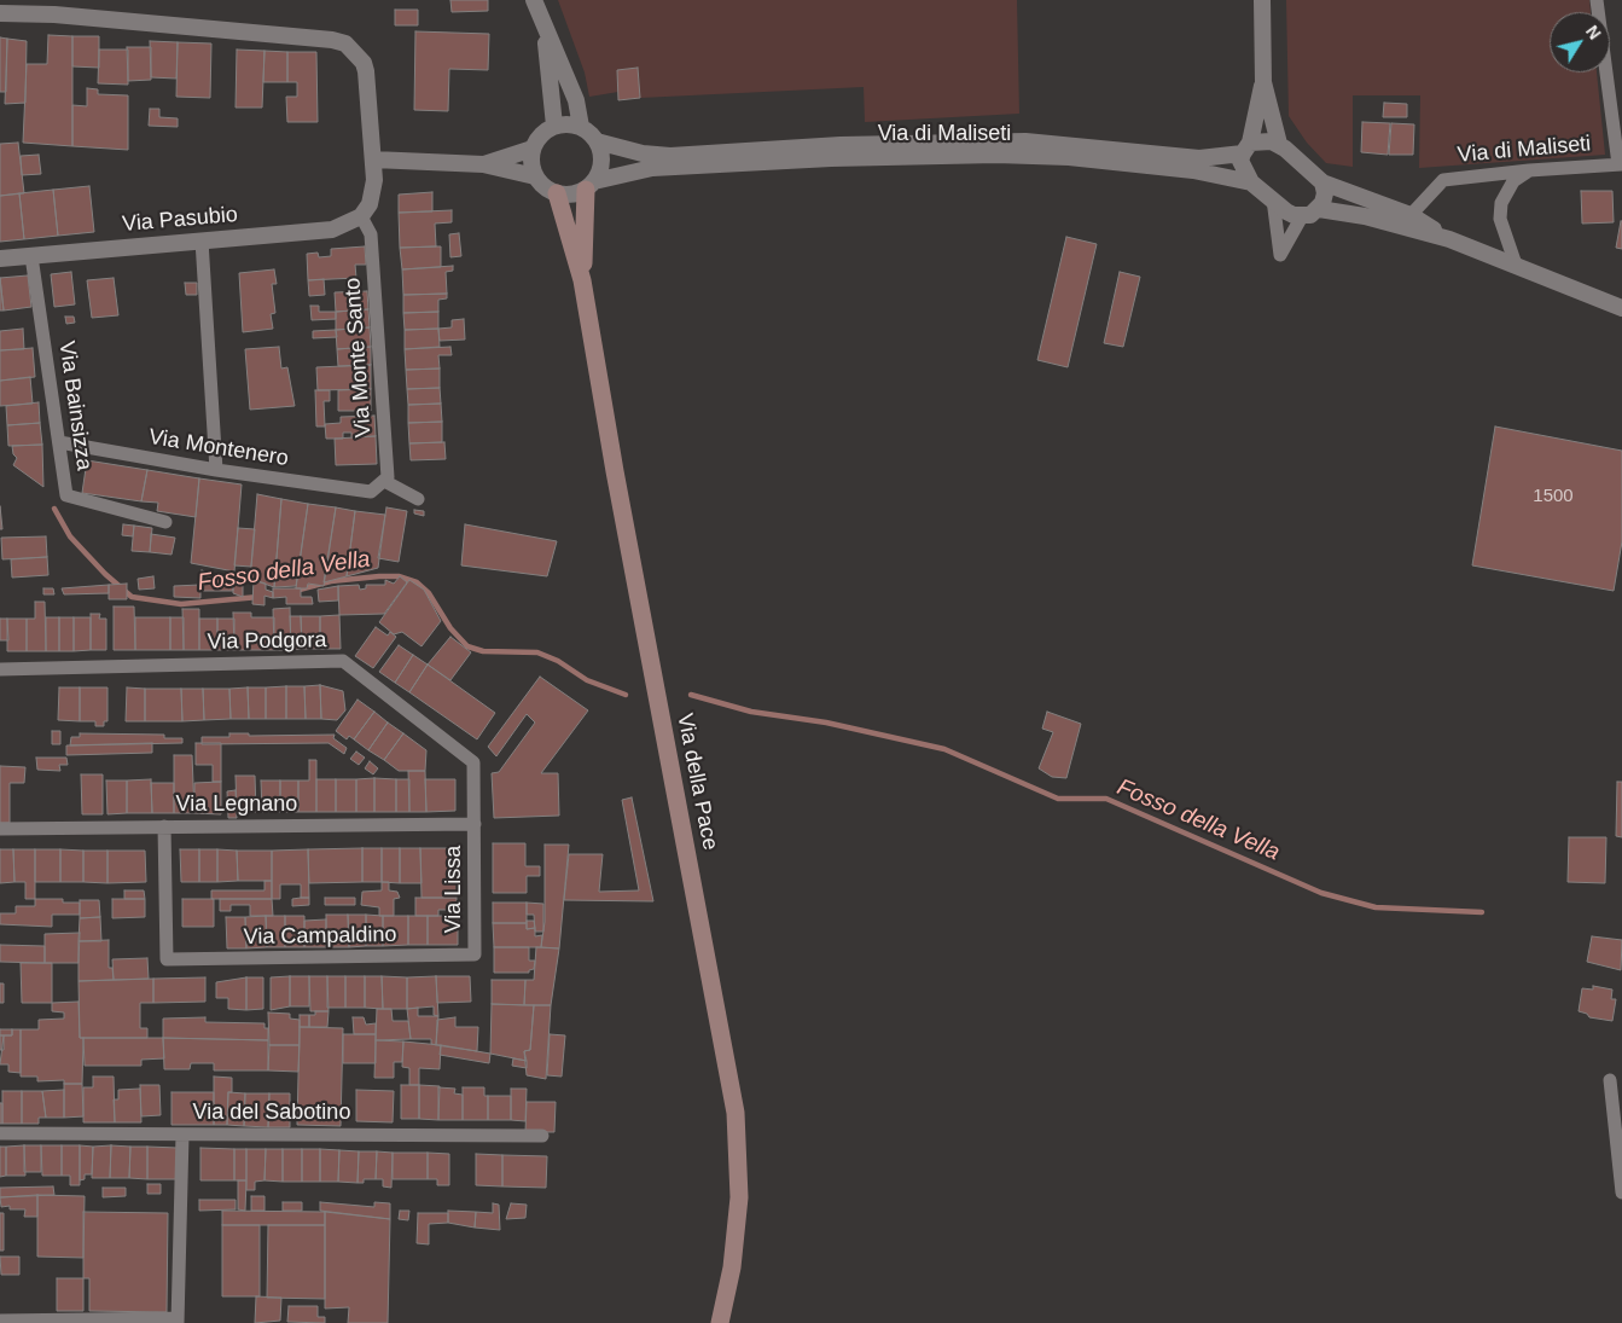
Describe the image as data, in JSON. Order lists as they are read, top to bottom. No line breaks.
{"streets":{"main road":["Via della Pace"],"street":["Via di Maliseti","Via Pasubio","Via Monte Santo","Via Bainsizza","Via Montenero","Via Podgora","Via Legnano","Via Lissa","Via Campaldino","Via del Sabotino"]},"crossings":[["Via Pasubio","Via Monte Santo"],["Via Pasubio","Via Bainsizza"],["Via Monte Santo","Via Montenero"],["Via Bainsizza","Via Montenero"],["Via Podgora","Via Legnano"],["Via Podgora","Via Lissa"],["Via Legnano","Via Lissa"],["Via Legnano","Via Campaldino"],["Via Lissa","Via Campaldino"]],"water":["Fosso della Vella"],"house_numbers":["1500"],"north":"top right"}
